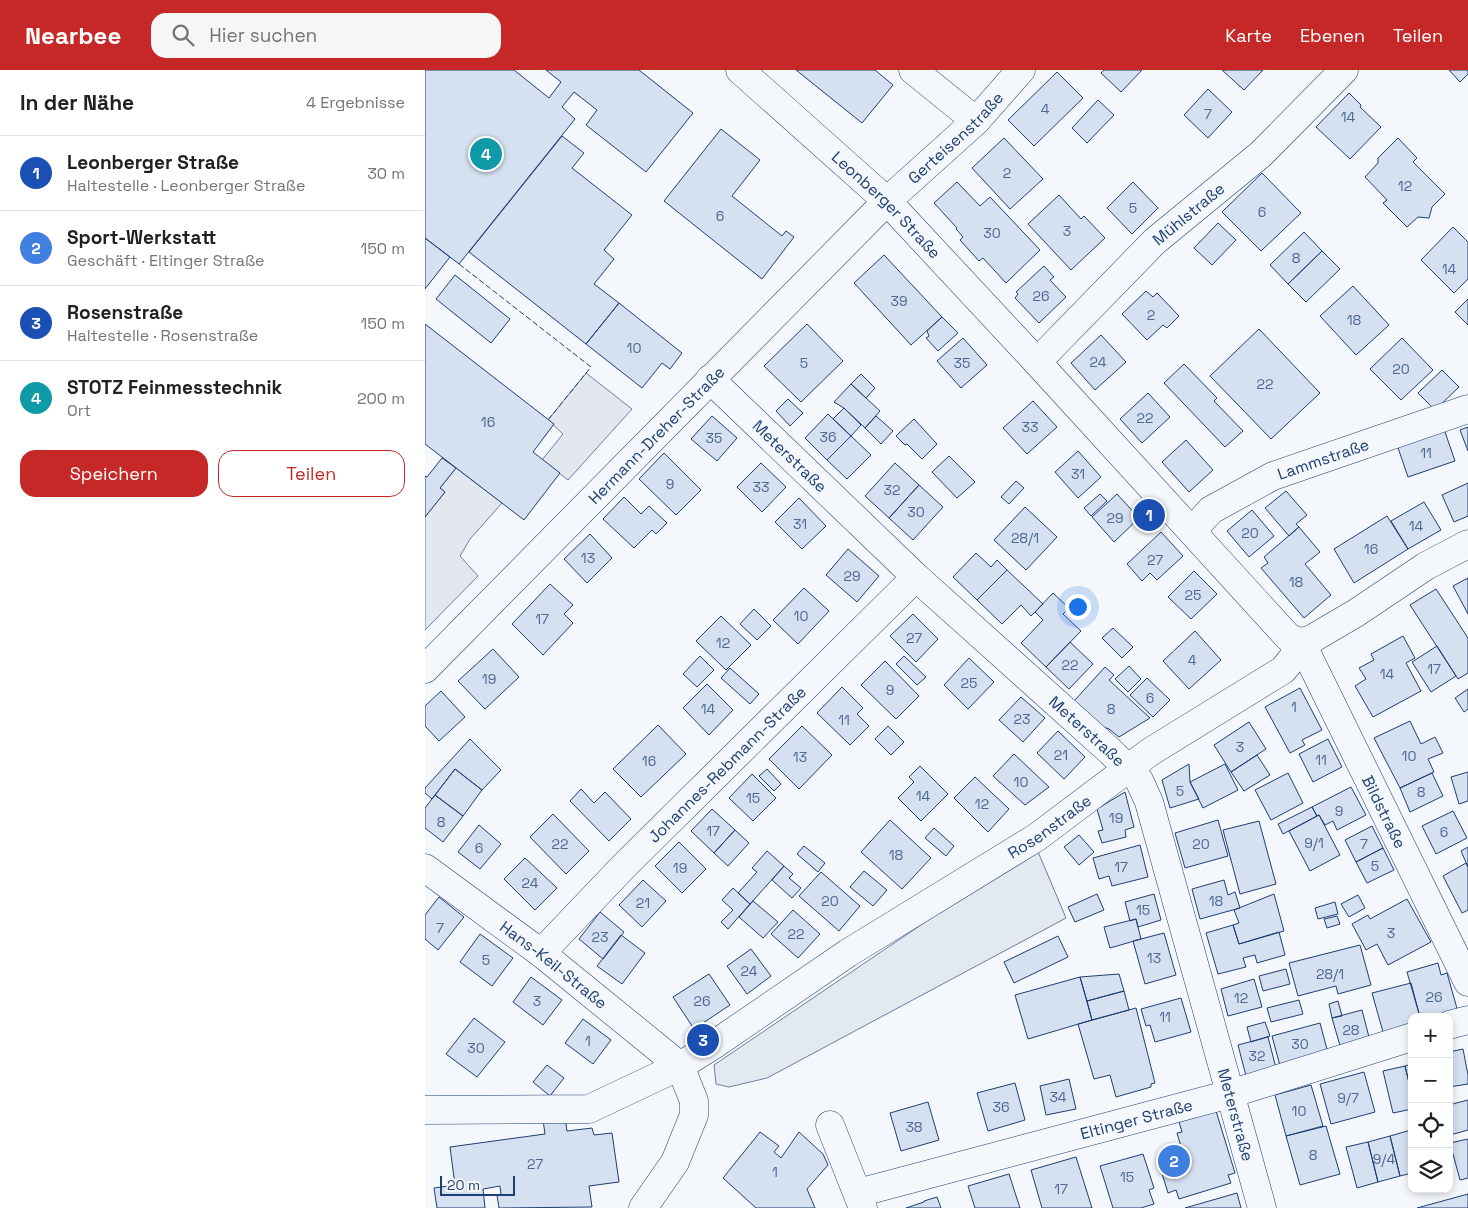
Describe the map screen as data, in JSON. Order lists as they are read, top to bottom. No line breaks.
{"streets":{"street":["Gerteisenstraße","Leonberger Straße","Mühlstraße","Hermann-Dreher-Straße","Meterstraße","Lammstraße","Johannes-Rebmann-Straße","Bildstraße","Rosenstraße","Hans-Keil-Straße","Eltinger Straße"]},"crossings":[["Gerteisenstraße","Leonberger Straße"],["Gerteisenstraße","Hermann-Dreher-Straße"],["Leonberger Straße","Mühlstraße"],["Leonberger Straße","Hermann-Dreher-Straße"],["Leonberger Straße","Lammstraße"],["Leonberger Straße","Bildstraße"],["Leonberger Straße","Rosenstraße"],["Hermann-Dreher-Straße","Meterstraße"],["Meterstraße","Johannes-Rebmann-Straße"],["Meterstraße","Rosenstraße"],["Meterstraße","Eltinger Straße"],["Johannes-Rebmann-Straße","Hans-Keil-Straße"],["Bildstraße","Rosenstraße"],["Rosenstraße","Hans-Keil-Straße"]],"house_numbers":["4","7","14","2","12","5","6","6","3","30","8","14","26","39","2","18","10","24","5","35","20","22","22","16","33","36","35","11","31","9","33","32","30","29","31","14","20","28/1","16","13","27","29","18","25","10","17","27","12","4","22","17","14","19","25","9","6","1","14","8","23","11","3","21","10","13","11","16","10","5","8","14","15","12","9","19","8","17","6","9/1","22","20","7","6","18","5","17","19","24","20","18","21","15","7","3","22","23","13","5","24","28/1","26","12","3","26","11","28","1","30","30","32","34","9/7","36","10","38","8","9/4","27","1","15","17"],"scale_bar":"20 m","page":{"header":"Nearbee","search":"Hier suchen","nav":["Karte","Ebenen","Teilen"],"heading":["In der Nähe","4 Ergebnisse"],"list":[{"mark":"1","name":"Leonberger Straße","note":"Haltestelle · Leonberger Straße","value":"30 m"},{"mark":"2","name":"Sport-Werkstatt","note":"Geschäft · Eltinger Straße","value":"150 m"},{"mark":"3","name":"Rosenstraße","note":"Haltestelle · Rosenstraße","value":"150 m"},{"mark":"4","name":"STOTZ Feinmesstechnik","note":"Ort","value":"200 m"}],"pins":["4","1","3","2"],"buttons":["Speichern","Teilen"],"map_buttons":["+","−"],"scale":"20 m"}}
